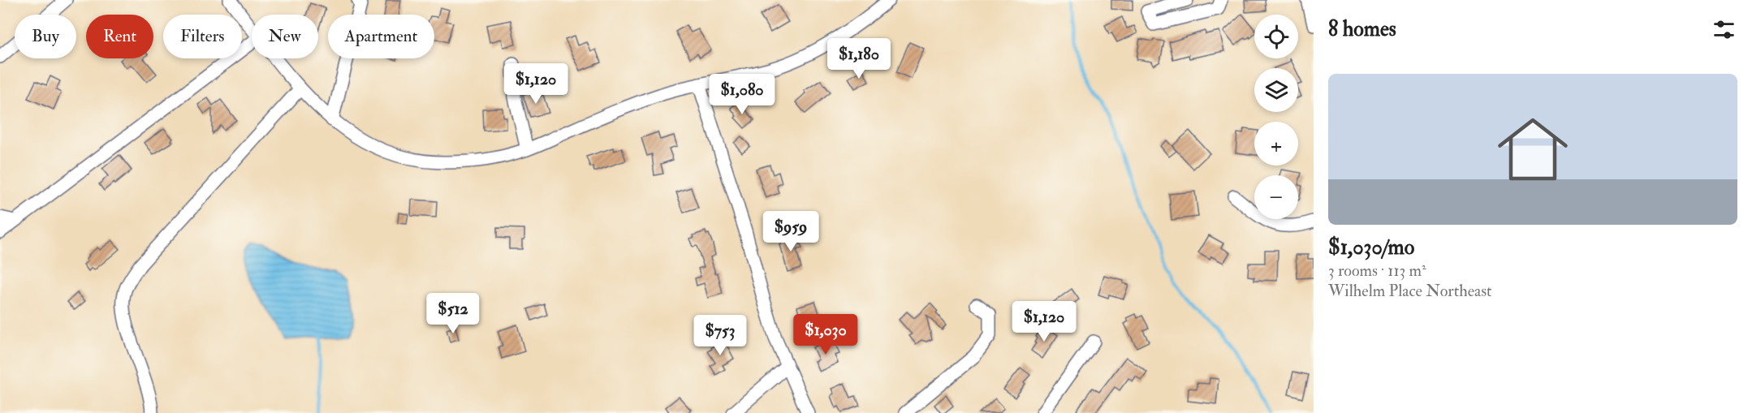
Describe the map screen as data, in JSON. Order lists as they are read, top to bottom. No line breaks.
{"page":{"heading":"8 homes","map_buttons":["+","−"],"chip":["Buy","Rent","Filters","New","Apartment"],"price":["$1,180","$1,120","$1,080","$959","$512","$1,120","$1,030","$753"],"list":[{"name":"$1,030/mo","note":"3 rooms · 113 m² · Wilhelm Place Northeast"}]}}
